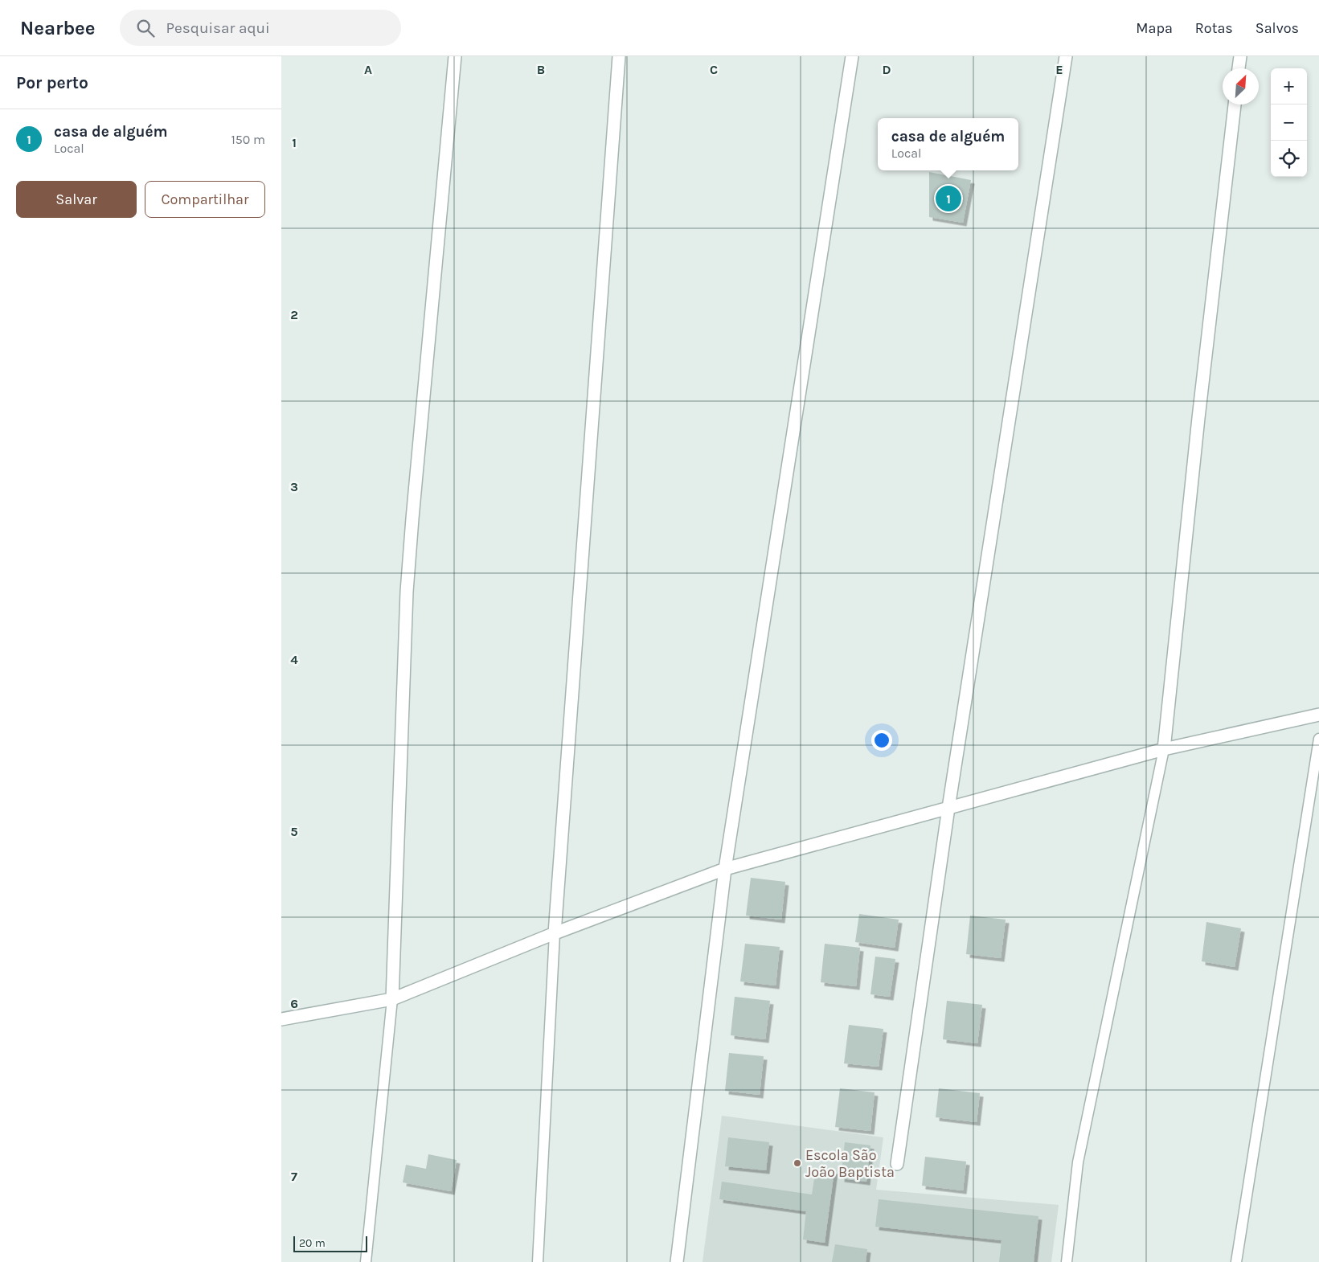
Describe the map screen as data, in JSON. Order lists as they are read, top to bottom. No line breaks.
{"places":["Escola São João Baptista"],"scale_bar":"20 m","north":"top right","page":{"header":"Nearbee","search":"Pesquisar aqui","nav":["Mapa","Rotas","Salvos"],"heading":"Por perto","map_buttons":["+","−"],"list":[{"mark":"1","name":"casa de alguém","note":"Local","value":"150 m"}],"popup":["casa de alguém","Local"],"buttons":["Salvar","Compartilhar"],"pins":"1","scale":"20 m"},"grid":{"columns":["A","B","C","D","E"],"rows":["1","2","3","4","5","6","7"]}}
